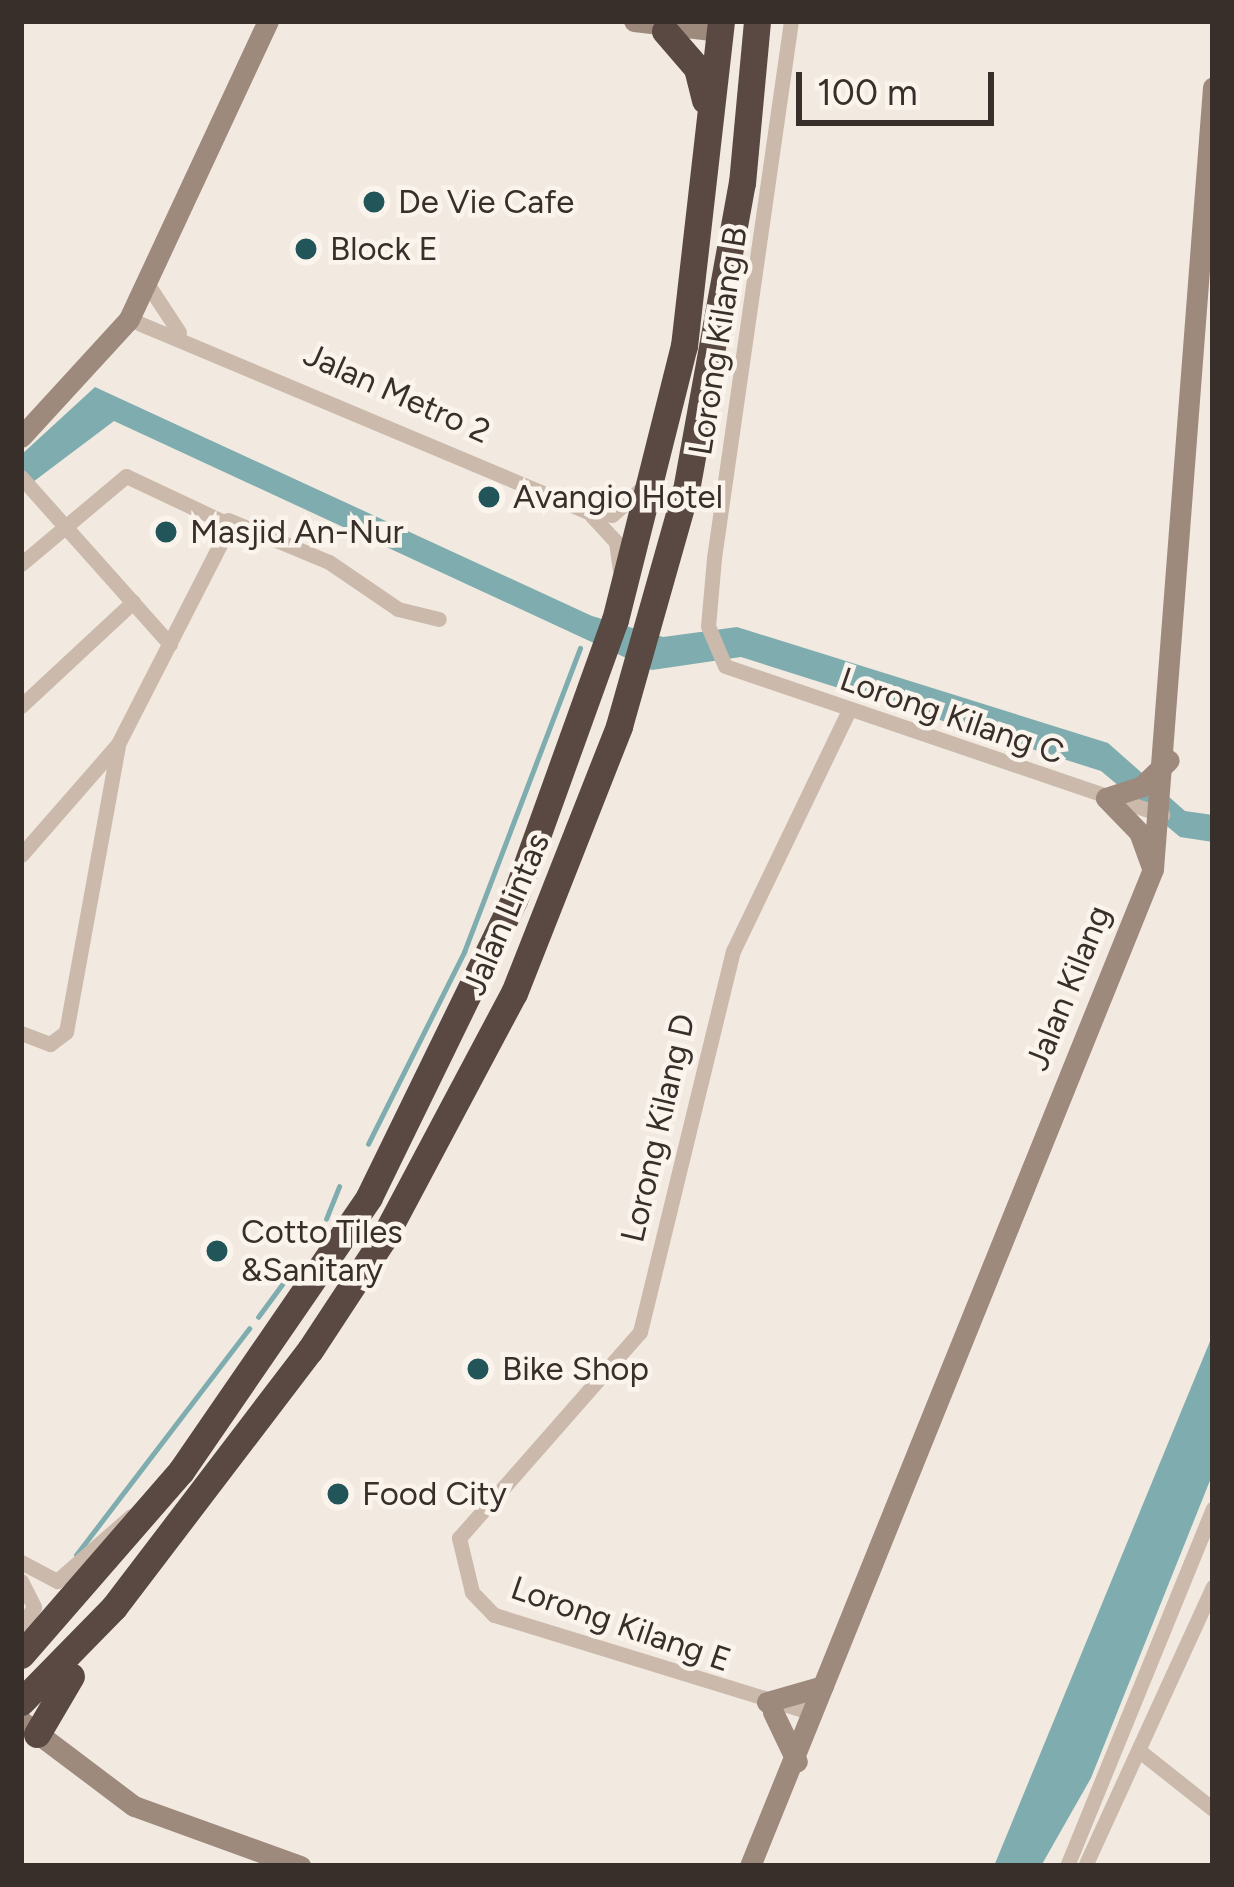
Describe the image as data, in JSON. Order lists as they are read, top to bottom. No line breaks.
{"streets":{"highway":["Jalan Lintas"],"street":["Lorong Kilang B","Jalan Metro 2","Lorong Kilang C","Jalan Kilang","Lorong Kilang D","Lorong Kilang E"]},"crossings":[["Lorong Kilang B","Lorong Kilang C"],["Lorong Kilang C","Jalan Kilang"],["Lorong Kilang C","Lorong Kilang D"],["Jalan Kilang","Lorong Kilang E"],["Lorong Kilang D","Lorong Kilang E"]],"places":["De Vie Cafe","Block E","Avangio Hotel","Masjid An-Nur","Cotto Tiles &Sanitary","Bike Shop","Food City"],"scale_bar":"100 m"}
